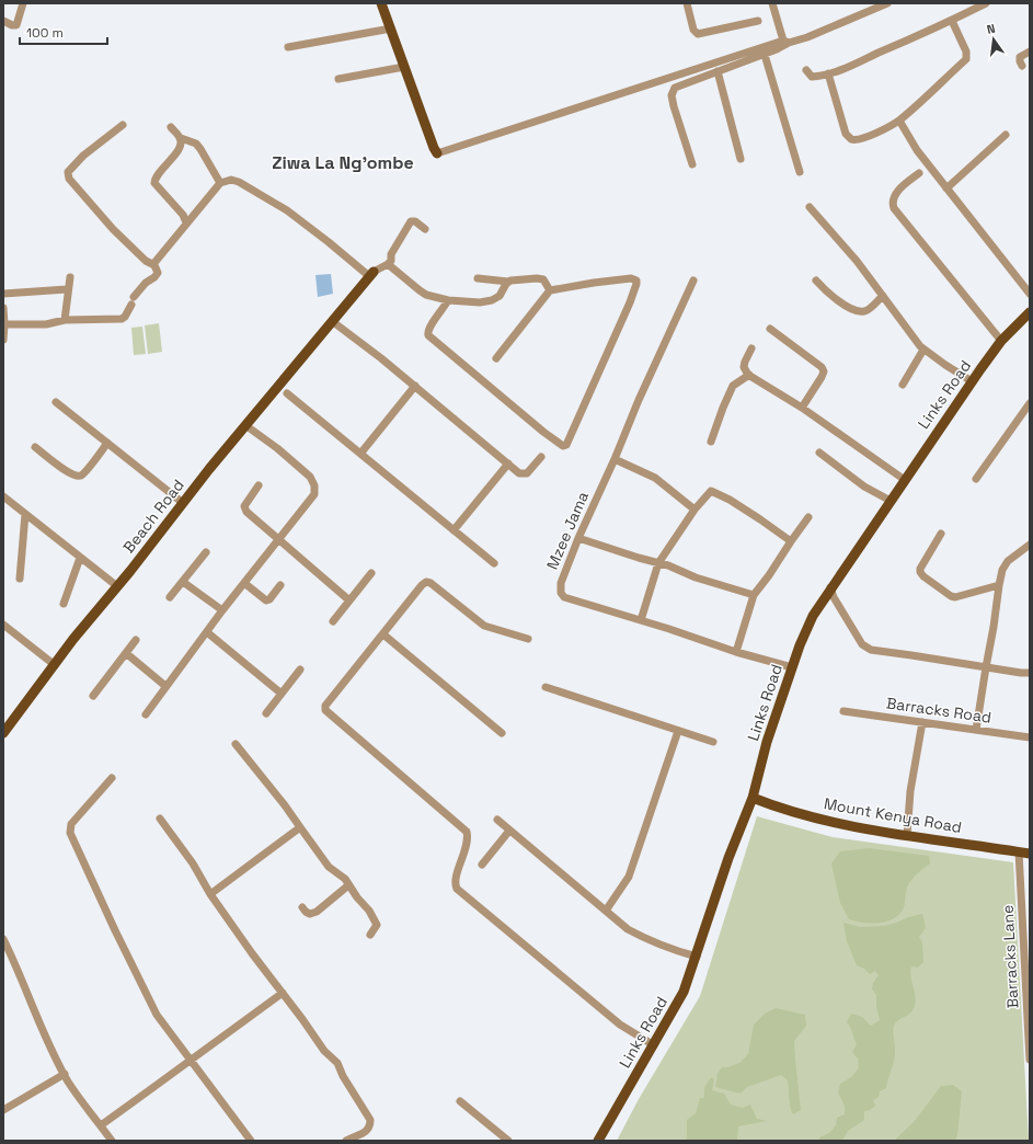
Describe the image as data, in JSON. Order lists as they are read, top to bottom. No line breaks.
{"streets":{"main road":["Links Road","Beach Road","Mount Kenya Road"],"street":["Mzee Jama","Barracks Road","Barracks Lane"]},"crossings":[["Links Road","Mzee Jama"],["Links Road","Mount Kenya Road"],["Mount Kenya Road","Barracks Lane"]],"districts":["Ziwa La Ng'ombe"],"scale_bar":"100 m","north":"top"}
